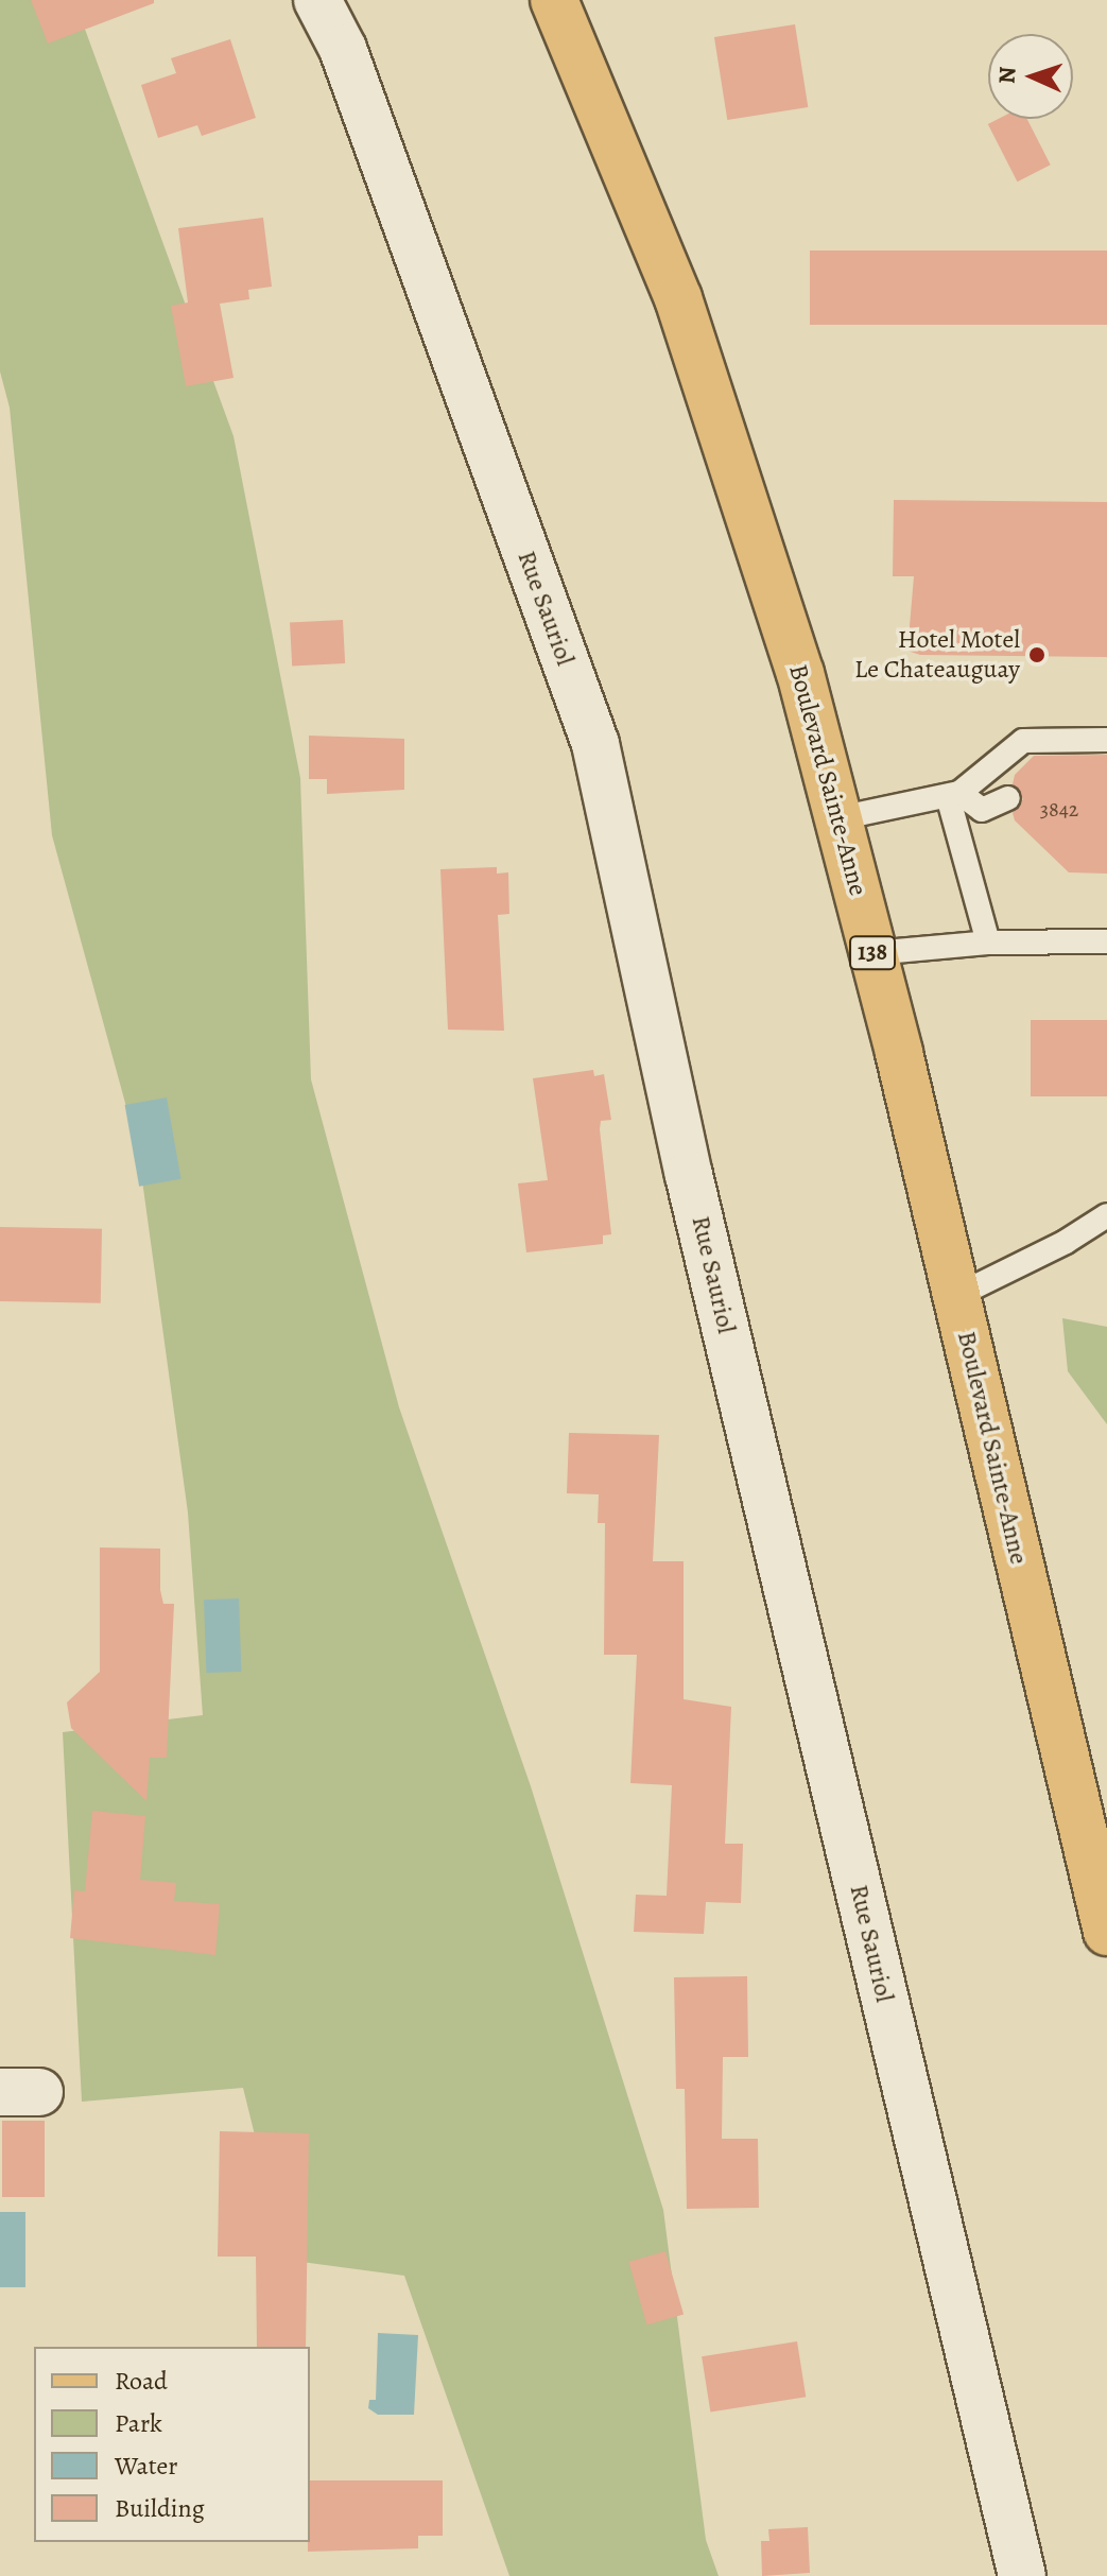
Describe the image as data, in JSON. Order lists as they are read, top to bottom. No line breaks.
{"streets":{"main road":["Boulevard Sainte-Anne","138"],"street":["Rue Sauriol"]},"places":["Hotel Motel Le Chateauguay"],"house_numbers":["3842"],"legend":["Road","Park","Water","Building"],"north":"left"}
